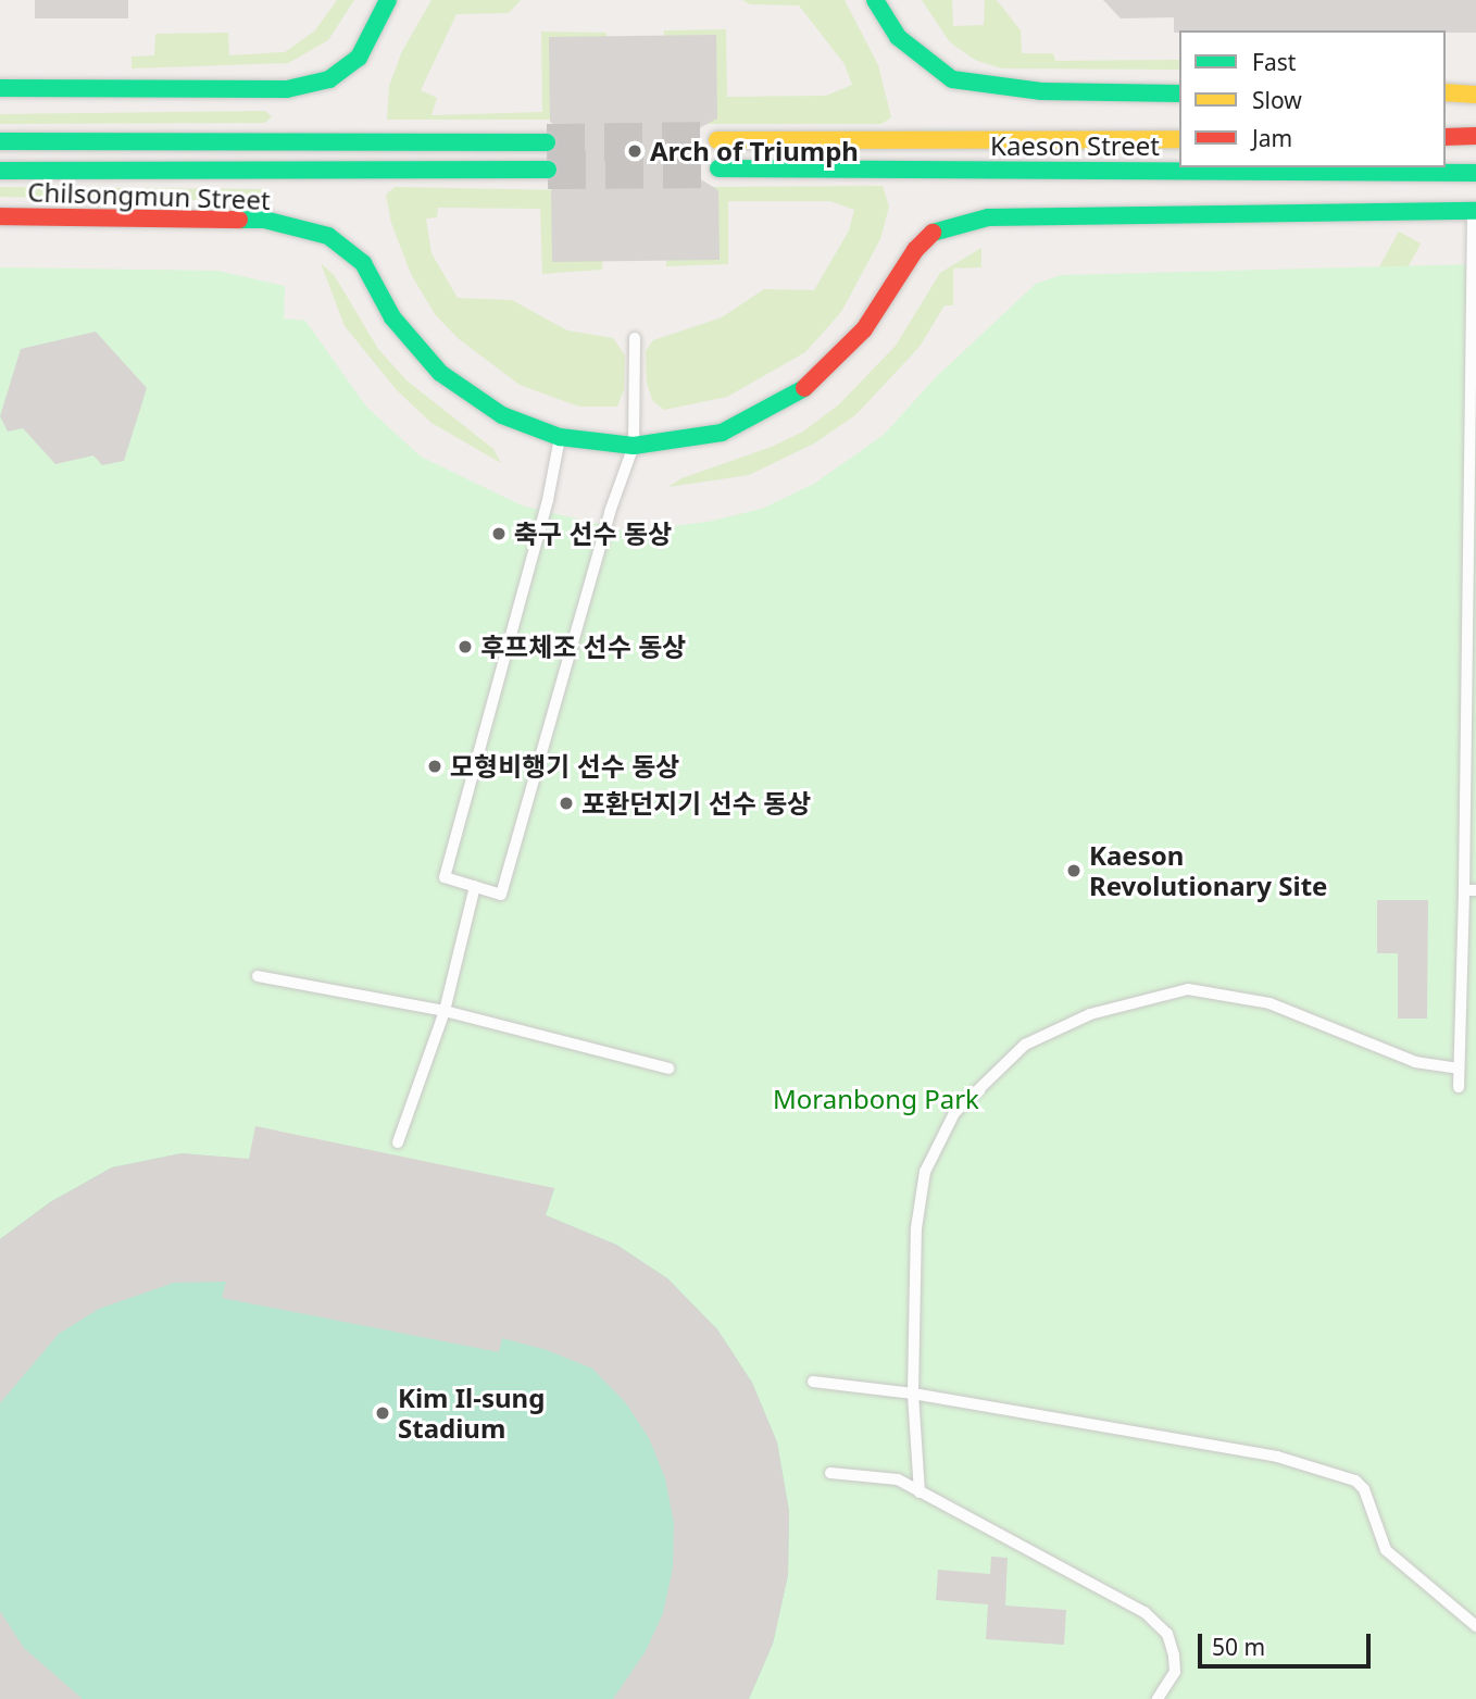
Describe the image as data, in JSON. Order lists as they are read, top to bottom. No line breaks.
{"streets":{"main road":["Kaeson Street","Chilsongmun Street"]},"parks":["Moranbong Park"],"places":["Arch of Triumph","축구 선수 동상","후프체조 선수 동상","모형비행기 선수 동상","포환던지기 선수 동상","Kaeson Revolutionary Site","Kim Il-sung Stadium"],"legend":["Fast","Slow","Jam"],"scale_bar":"50 m"}
